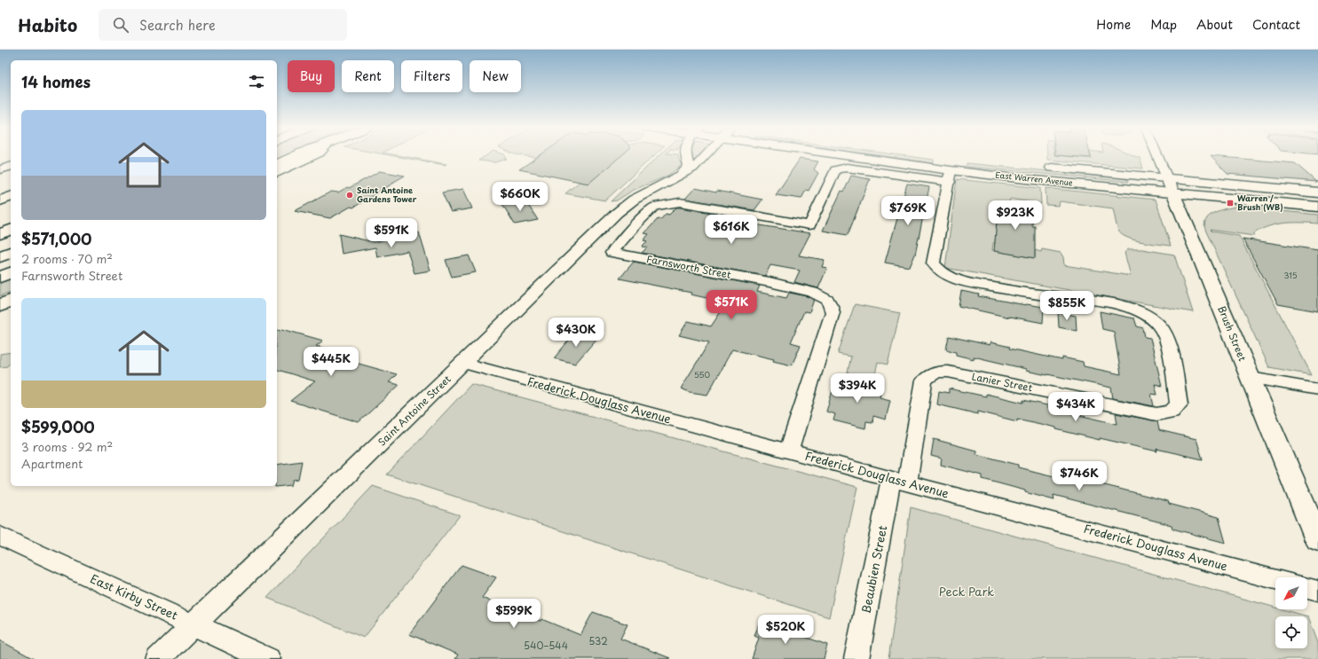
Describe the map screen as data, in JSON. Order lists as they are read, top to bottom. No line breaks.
{"streets":{"main road":["East Warren Avenue","Brush Street"],"street":["Farnsworth Street","Lanier Street","Frederick Douglass Avenue","Saint Antoine Street","Beaubien Street","East Kirby Street"]},"crossings":[["East Warren Avenue","Farnsworth Street"],["East Warren Avenue","Brush Street"],["East Warren Avenue","Lanier Street"],["Farnsworth Street","Frederick Douglass Avenue"],["Lanier Street","Beaubien Street"],["Frederick Douglass Avenue","Saint Antoine Street"],["Frederick Douglass Avenue","Beaubien Street"],["Saint Antoine Street","East Kirby Street"]],"parks":["Peck Park"],"places":{"other":["Saint Antoine Gardens Tower"],"transit":["Warren / Brush (WB)"]},"house_numbers":["315","550","532","540–544"],"north":"bottom left","page":{"header":"Habito","search":"Search here","nav":["Home","Map","About","Contact"],"chip":["Buy","Rent","Filters","New"],"heading":"14 homes","list":[{"name":"$571,000","note":"2 rooms · 70 m² · Farnsworth Street"},{"name":"$599,000","note":"3 rooms · 92 m² · Apartment"}],"price":["$660K","$769K","$923K","$616K","$591K","$571K","$855K","$430K","$445K","$394K","$434K","$746K","$599K","$520K"]}}
